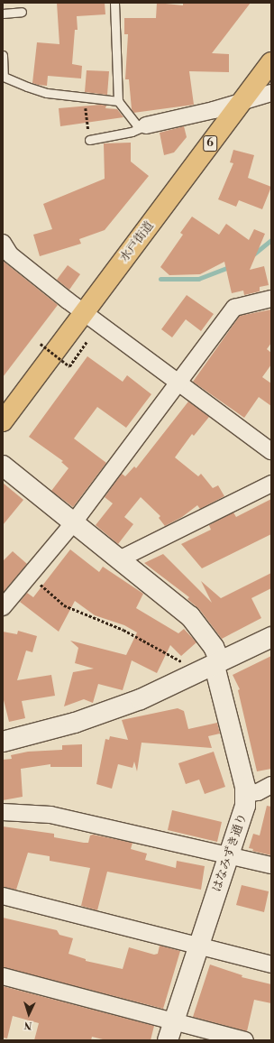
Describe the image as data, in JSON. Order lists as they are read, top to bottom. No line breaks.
{"streets":{"highway":["6","水戸街道"],"street":["はなみずき通り"]},"north":"bottom"}
